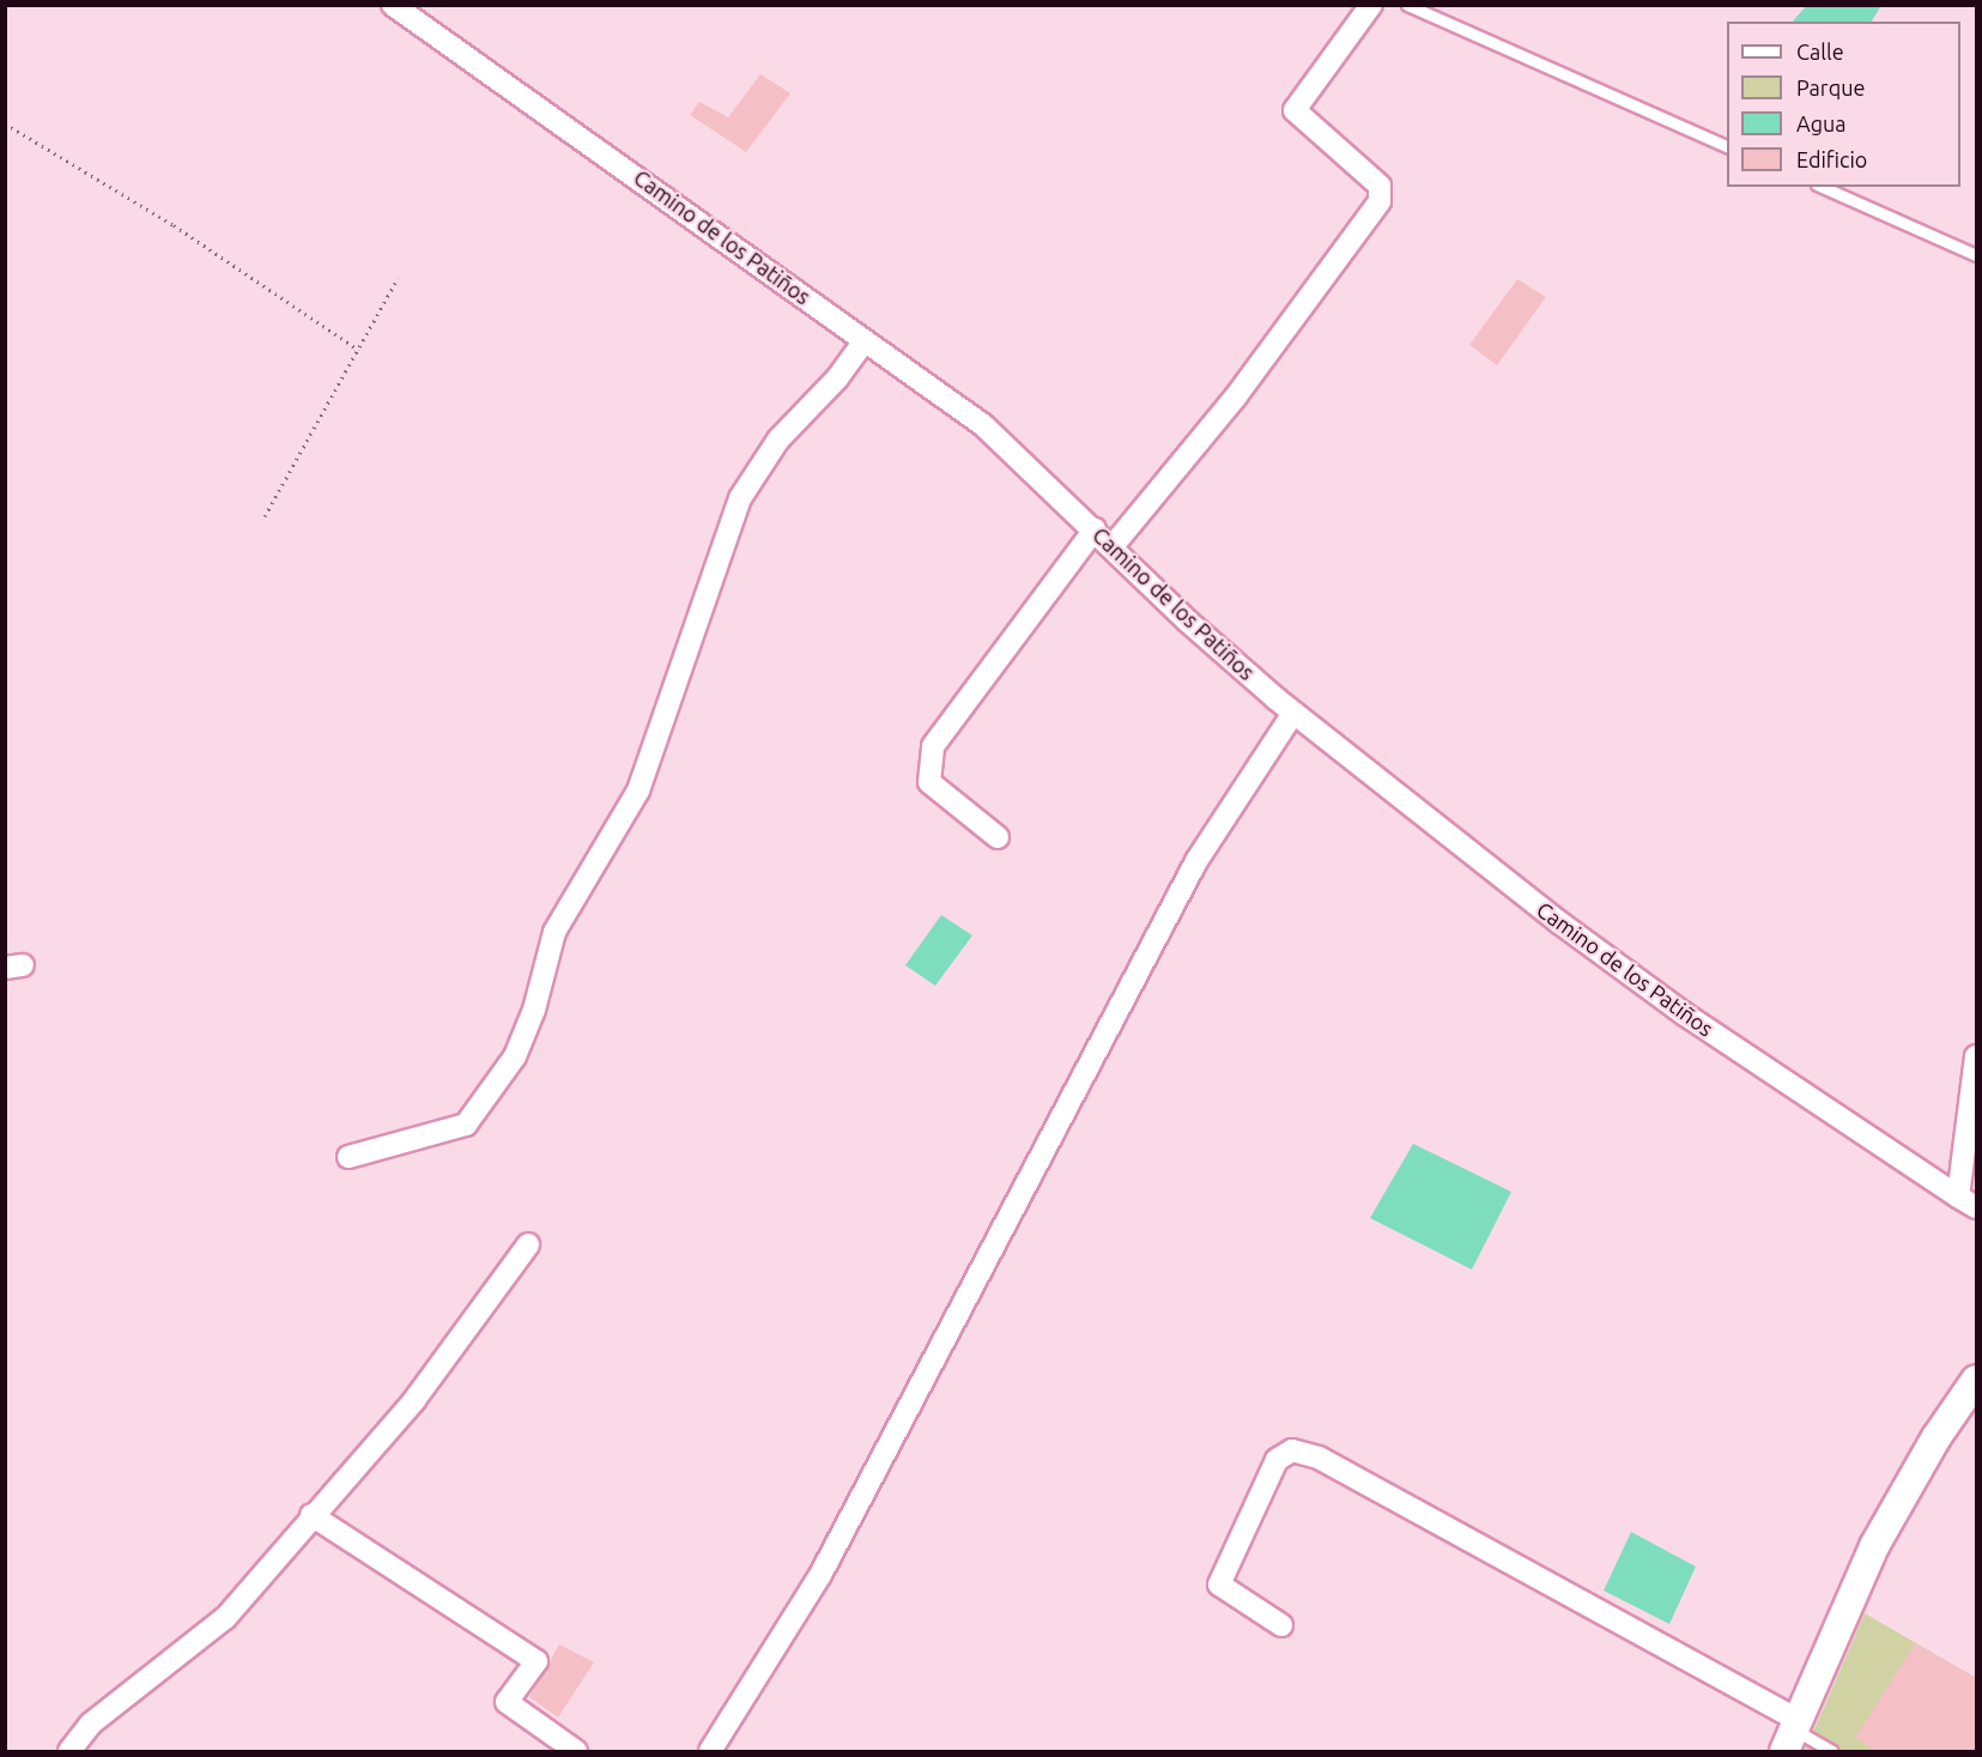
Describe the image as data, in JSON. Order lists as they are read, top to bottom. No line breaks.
{"streets":{"street":["Camino de los Patiños"]},"legend":["Calle","Parque","Agua","Edificio"]}
